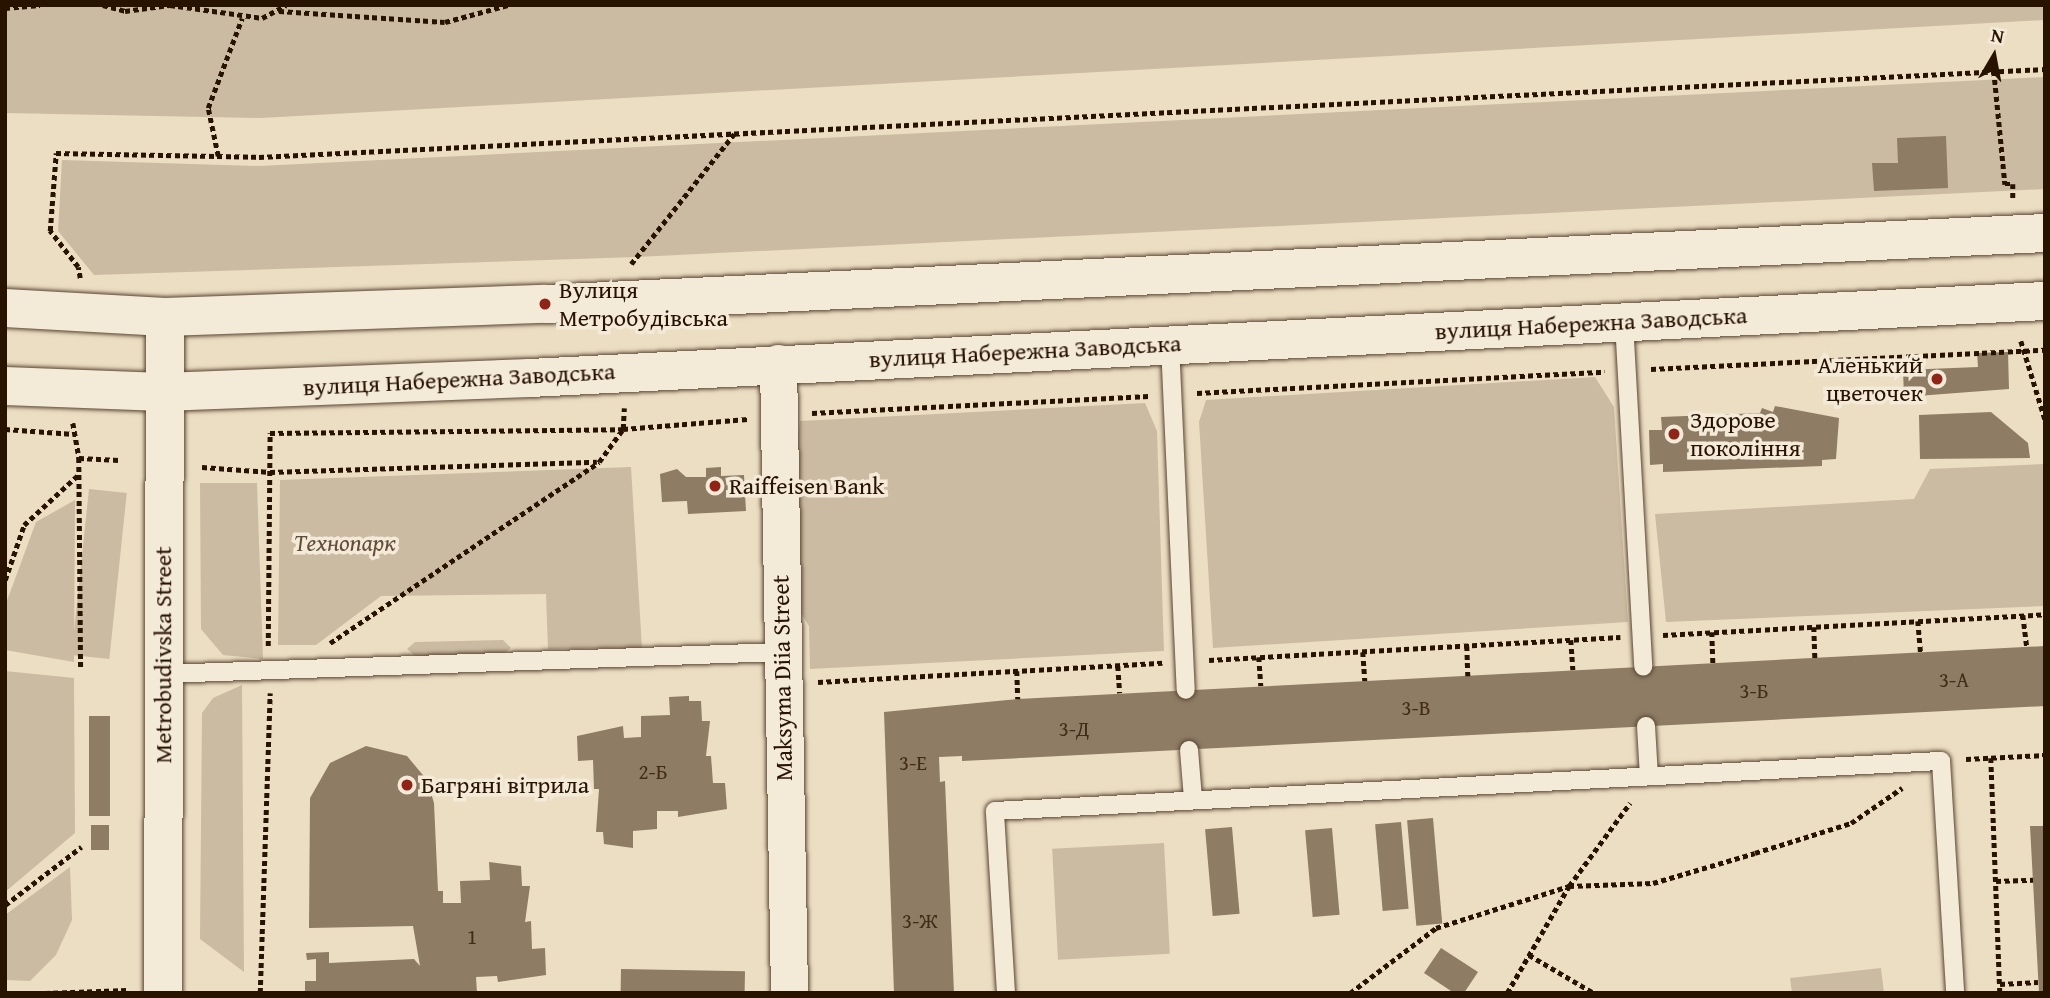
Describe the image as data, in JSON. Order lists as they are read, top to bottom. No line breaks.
{"streets":{"main road":["вулиця Набережна Заводська","Metrobudivska Street"],"street":["Maksyma Diia Street"]},"crossings":[["вулиця Набережна Заводська","Metrobudivska Street"],["вулиця Набережна Заводська","Maksyma Diia Street"]],"parks":["Технопарк"],"places":["Вулиця Метробудівська","Аленький цветочек","Здорове покоління","Raiffeisen Bank","Багряні вітрила"],"house_numbers":["3-А","3-Б","3-В","3-Д","3-Е","2-Б","3-Ж","1"],"north":"top"}
